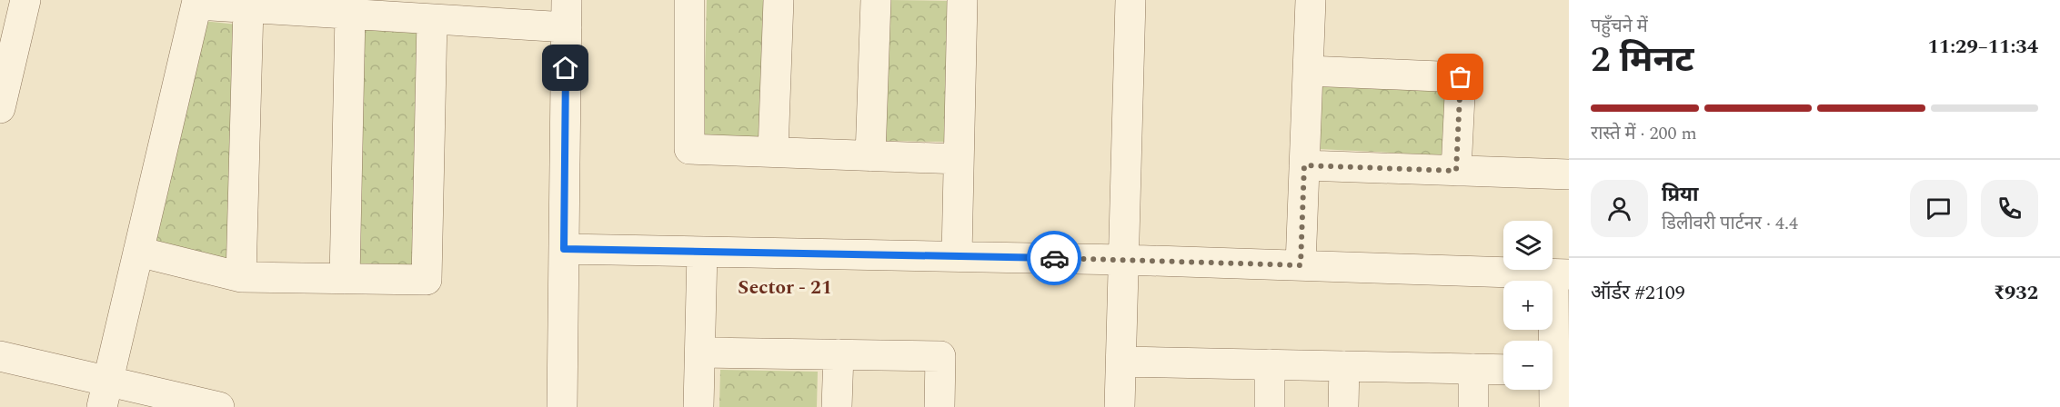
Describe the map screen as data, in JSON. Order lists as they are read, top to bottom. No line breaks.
{"districts":["Sector - 21"],"page":{"heading":["2 मिनट","पहुँचने में","11:29–11:34"],"panel":["प्रिया","डिलीवरी पार्टनर · 4.4","ऑर्डर #2109","₹932"],"bar":"रास्ते में · 200 m","map_buttons":["+","−"]}}
